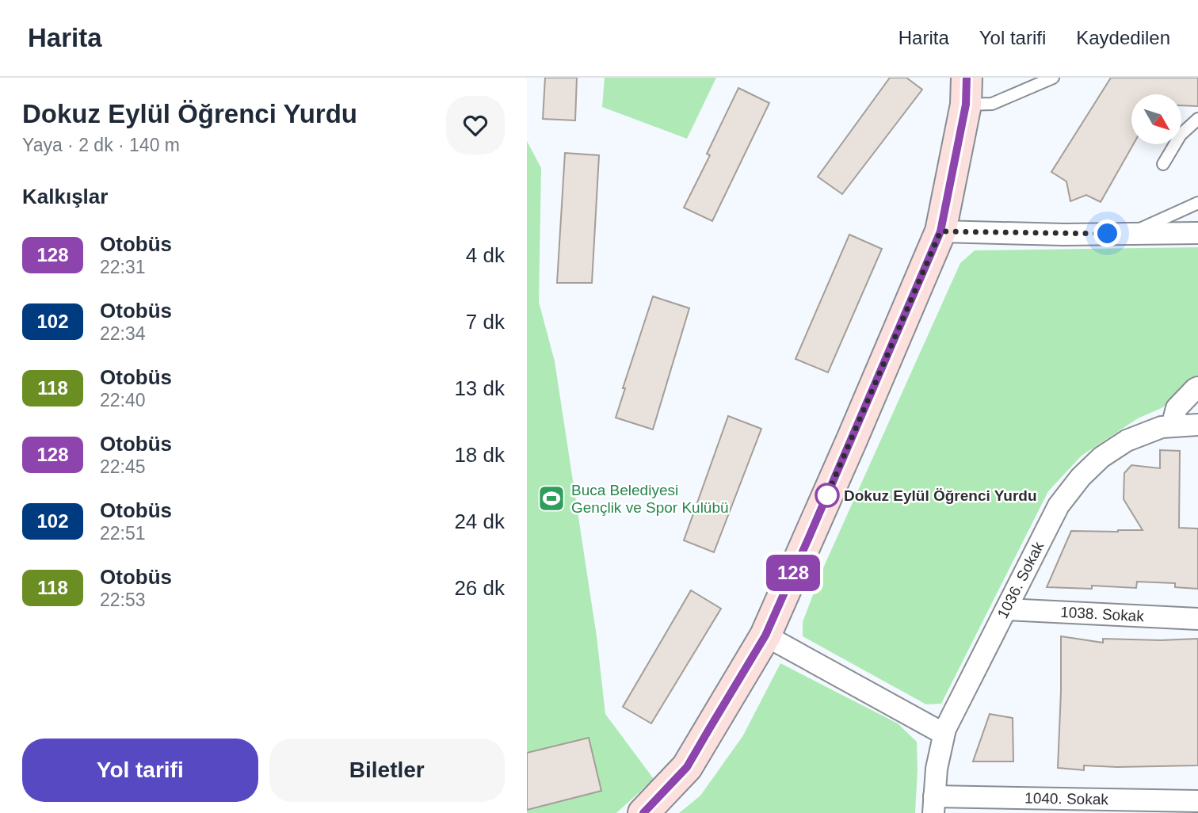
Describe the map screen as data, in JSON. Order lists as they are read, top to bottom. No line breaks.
{"streets":{"street":["1036. Sokak","1038. Sokak","1040. Sokak"]},"crossings":[["1036. Sokak","1038. Sokak"],["1036. Sokak","1040. Sokak"]],"places":{"other":["Dokuz Eylül Öğrenci Yurdu"],"sports":["Buca Belediyesi Gençlik ve Spor Kulübü"]},"lines":["bus line 128"],"north":"bottom right","page":{"header":"Harita","nav":["Harita","Yol tarifi","Kaydedilen"],"heading":[["Dokuz Eylül Öğrenci Yurdu","Yaya · 2 dk · 140 m"],"Kalkışlar"],"on_map":"128","list":[{"mark":"128","name":"Otobüs","note":"22:31","value":"4 dk"},{"mark":"102","name":"Otobüs","note":"22:34","value":"7 dk"},{"mark":"118","name":"Otobüs","note":"22:40","value":"13 dk"},{"mark":"128","name":"Otobüs","note":"22:45","value":"18 dk"},{"mark":"102","name":"Otobüs","note":"22:51","value":"24 dk"},{"mark":"118","name":"Otobüs","note":"22:53","value":"26 dk"}],"buttons":["Yol tarifi","Biletler"]}}
